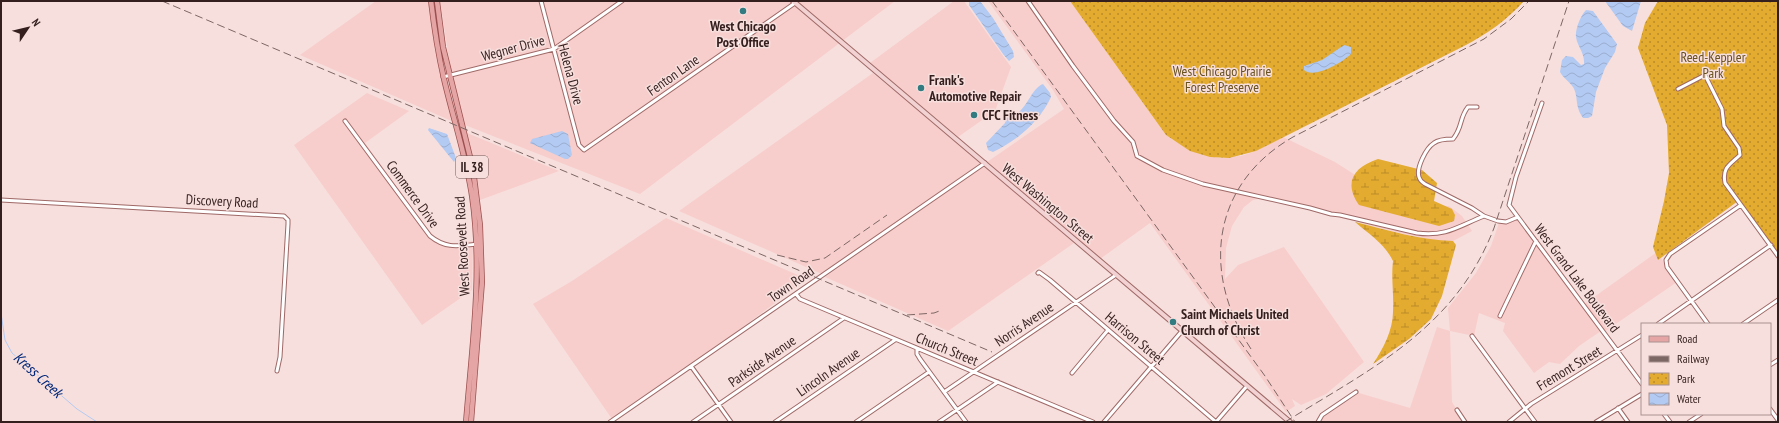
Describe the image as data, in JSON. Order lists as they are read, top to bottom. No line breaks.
{"streets":{"main road":["IL 38","West Washington Street","West Roosevelt Road"],"street":["Wegner Drive","Helena Drive","Fenton Lane","Commerce Drive","Discovery Road","West Grand Lake Boulevard","Town Road","Norris Avenue","Harrison Street","Church Street","Parkside Avenue","Fremont Street","Lincoln Avenue"]},"crossings":[["Wegner Drive","Helena Drive"],["Wegner Drive","West Roosevelt Road"],["Helena Drive","Fenton Lane"],["Fenton Lane","West Washington Street"],["Commerce Drive","West Roosevelt Road"],["West Washington Street","Town Road"],["West Washington Street","Norris Avenue"],["West Grand Lake Boulevard","Fremont Street"],["Town Road","Church Street"],["Norris Avenue","Harrison Street"],["Norris Avenue","Church Street"],["Church Street","Parkside Avenue"],["Church Street","Lincoln Avenue"]],"water":["Kress Creek"],"parks":["Reed-Keppler Park","West Chicago Prairie Forest Preserve"],"places":["West Chicago Post Office","Frank's Automotive Repair","CFC Fitness","Saint Michaels United Church of Christ"],"legend":["Road","Railway","Park","Water"],"north":"top right"}
